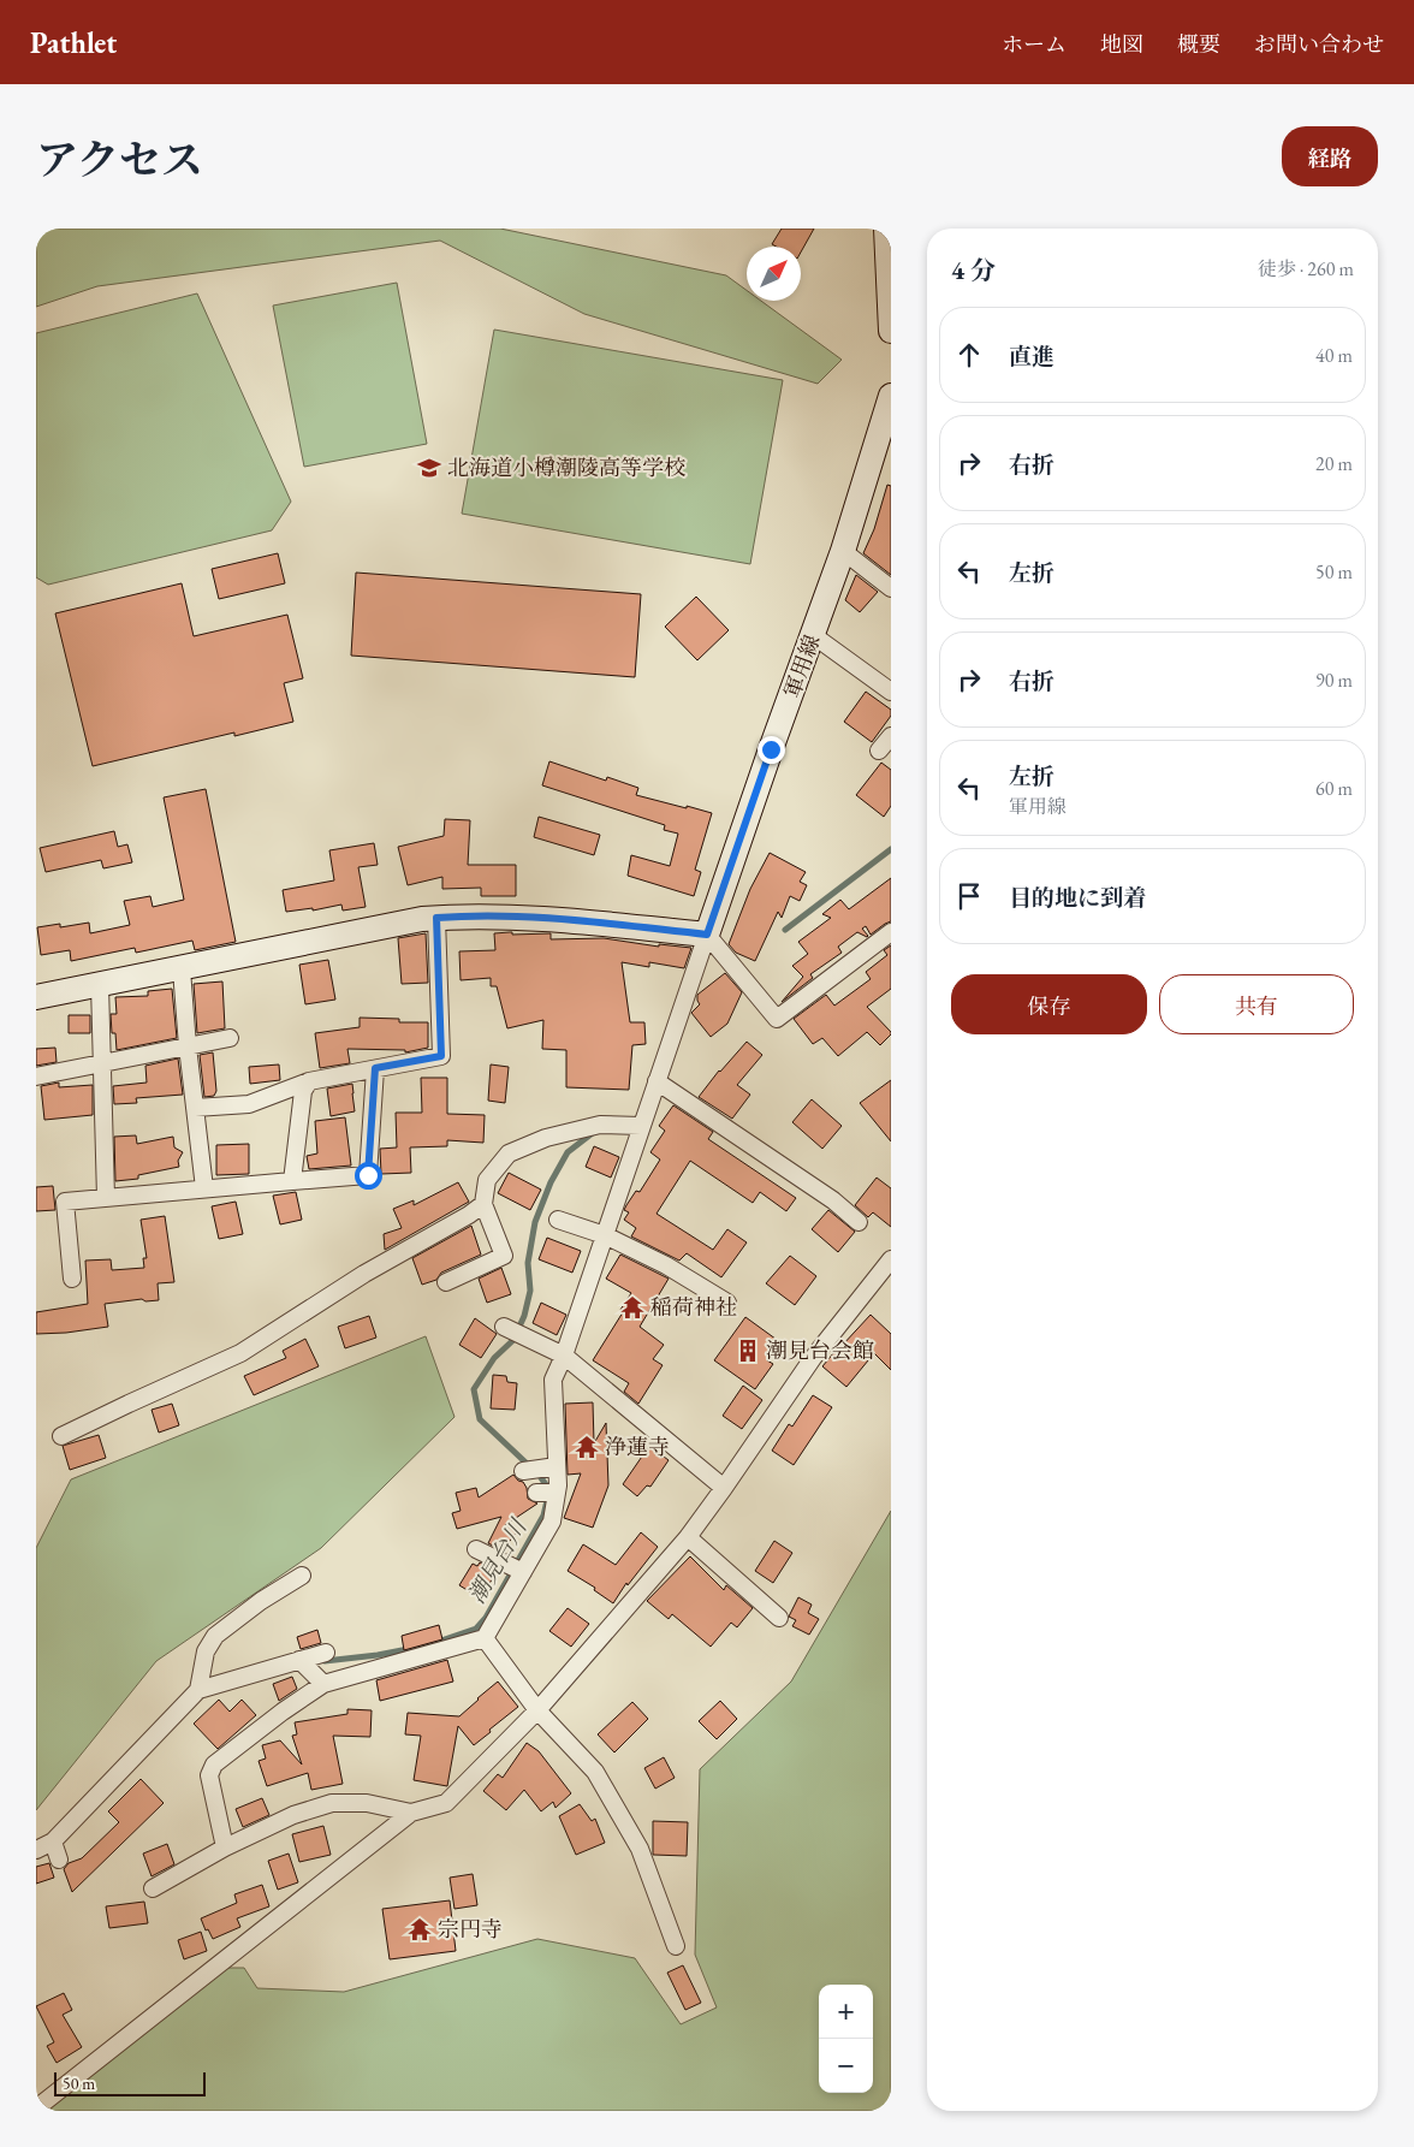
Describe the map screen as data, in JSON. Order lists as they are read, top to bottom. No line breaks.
{"streets":{"street":["軍用線"]},"water":["潮見台川"],"places":{"school or university":["北海道小樽潮陵高等学校"],"temple":["稲荷神社","浄蓮寺","宗円寺"],"building":["潮見台会館"]},"scale_bar":"50 m","north":"top right","page":{"header":"Pathlet","nav":["ホーム","地図","概要","お問い合わせ"],"title":"アクセス","buttons":["経路",["保存","共有"]],"heading":["4 分","徒歩 · 260 m"],"list":[["直進","40 m"],["右折","20 m"],["左折","50 m"],["右折","90 m"],["左折","軍用線","60 m"],"目的地に到着"],"map_buttons":["+","−"],"scale":"50 m"}}
